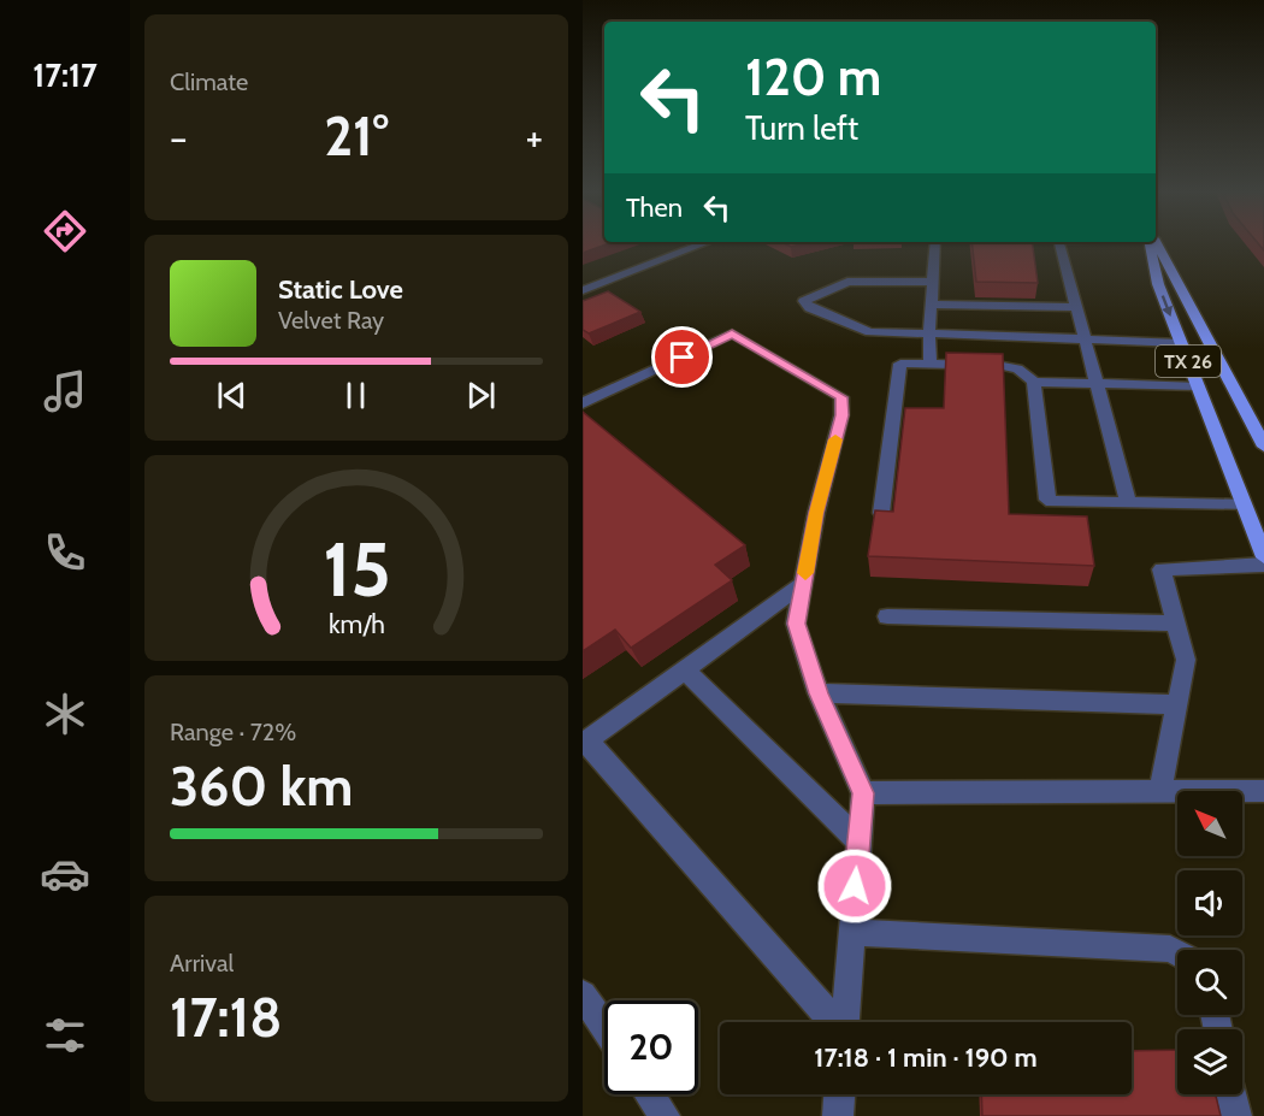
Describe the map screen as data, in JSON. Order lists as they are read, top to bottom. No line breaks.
{"streets":{"main road":["TX 26"]},"north":"top left","page":{"tabs":"17:17","tile":["Climate",["Range · 72%","360 km"],["Arrival","17:18"]],"turn":["120 m","Turn left"],"heat":["−","21°","+"],"then":"Then","song":["Static Love","Velvet Ray"],"limit":"20","trip":"17:18 · 1 min · 190 m","gauge":["15","km/h"]}}
